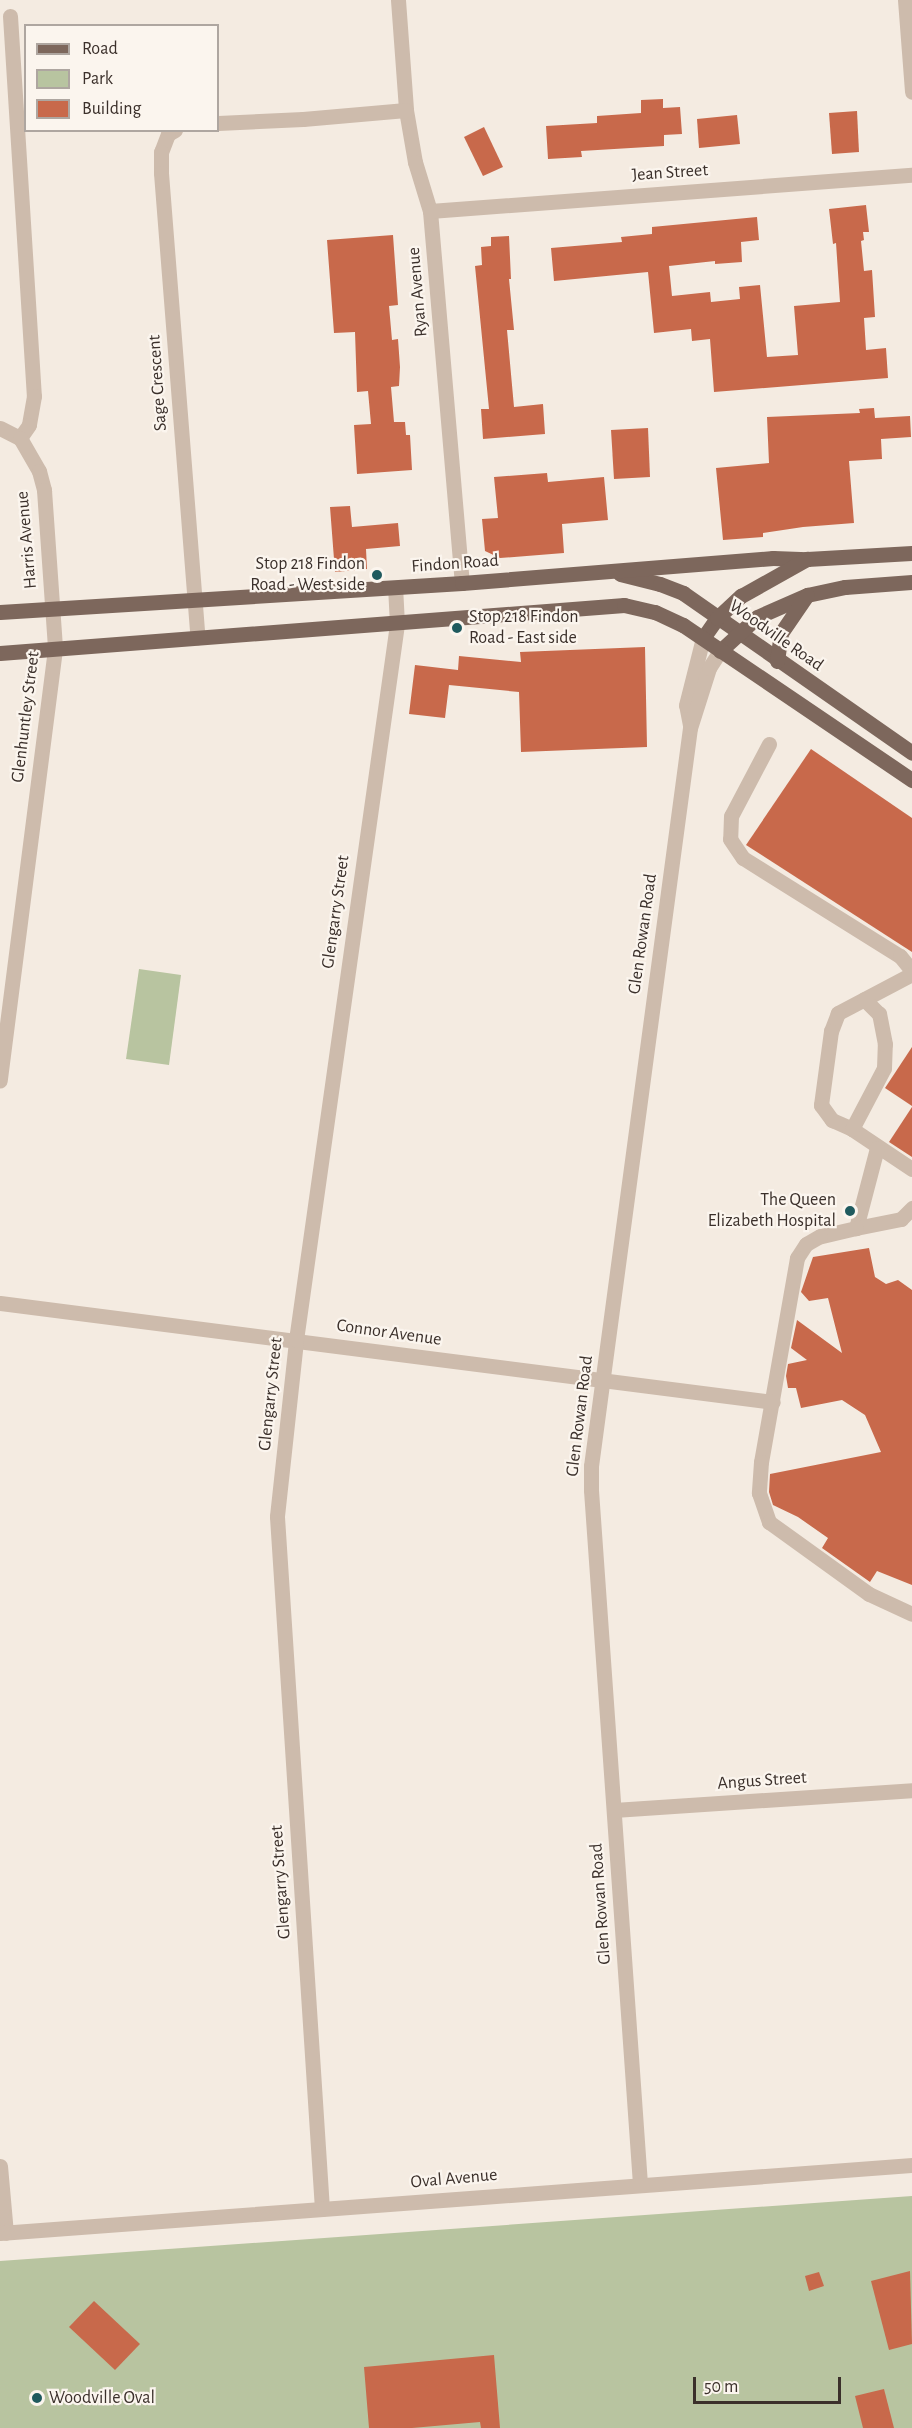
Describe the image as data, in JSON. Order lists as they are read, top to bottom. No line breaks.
{"streets":{"main road":["Findon Road","Woodville Road"],"street":["Jean Street","Ryan Avenue","Sage Crescent","Harris Avenue","Glenhuntley Street","Glengarry Street","Glen Rowan Road","Connor Avenue","Angus Street","Oval Avenue"]},"crossings":[["Jean Street","Ryan Avenue"],["Ryan Avenue","Findon Road"],["Sage Crescent","Findon Road"],["Harris Avenue","Findon Road"],["Harris Avenue","Glenhuntley Street"],["Findon Road","Woodville Road"],["Findon Road","Glenhuntley Street"],["Findon Road","Glengarry Street"],["Glengarry Street","Connor Avenue"],["Glengarry Street","Oval Avenue"],["Glen Rowan Road","Connor Avenue"],["Glen Rowan Road","Angus Street"],["Glen Rowan Road","Oval Avenue"]],"places":["Stop 218 Findon Road - West side","Stop 218 Findon Road - East side","The Queen Elizabeth Hospital","Woodville Oval"],"legend":["Road","Park","Building"],"scale_bar":"50 m"}
